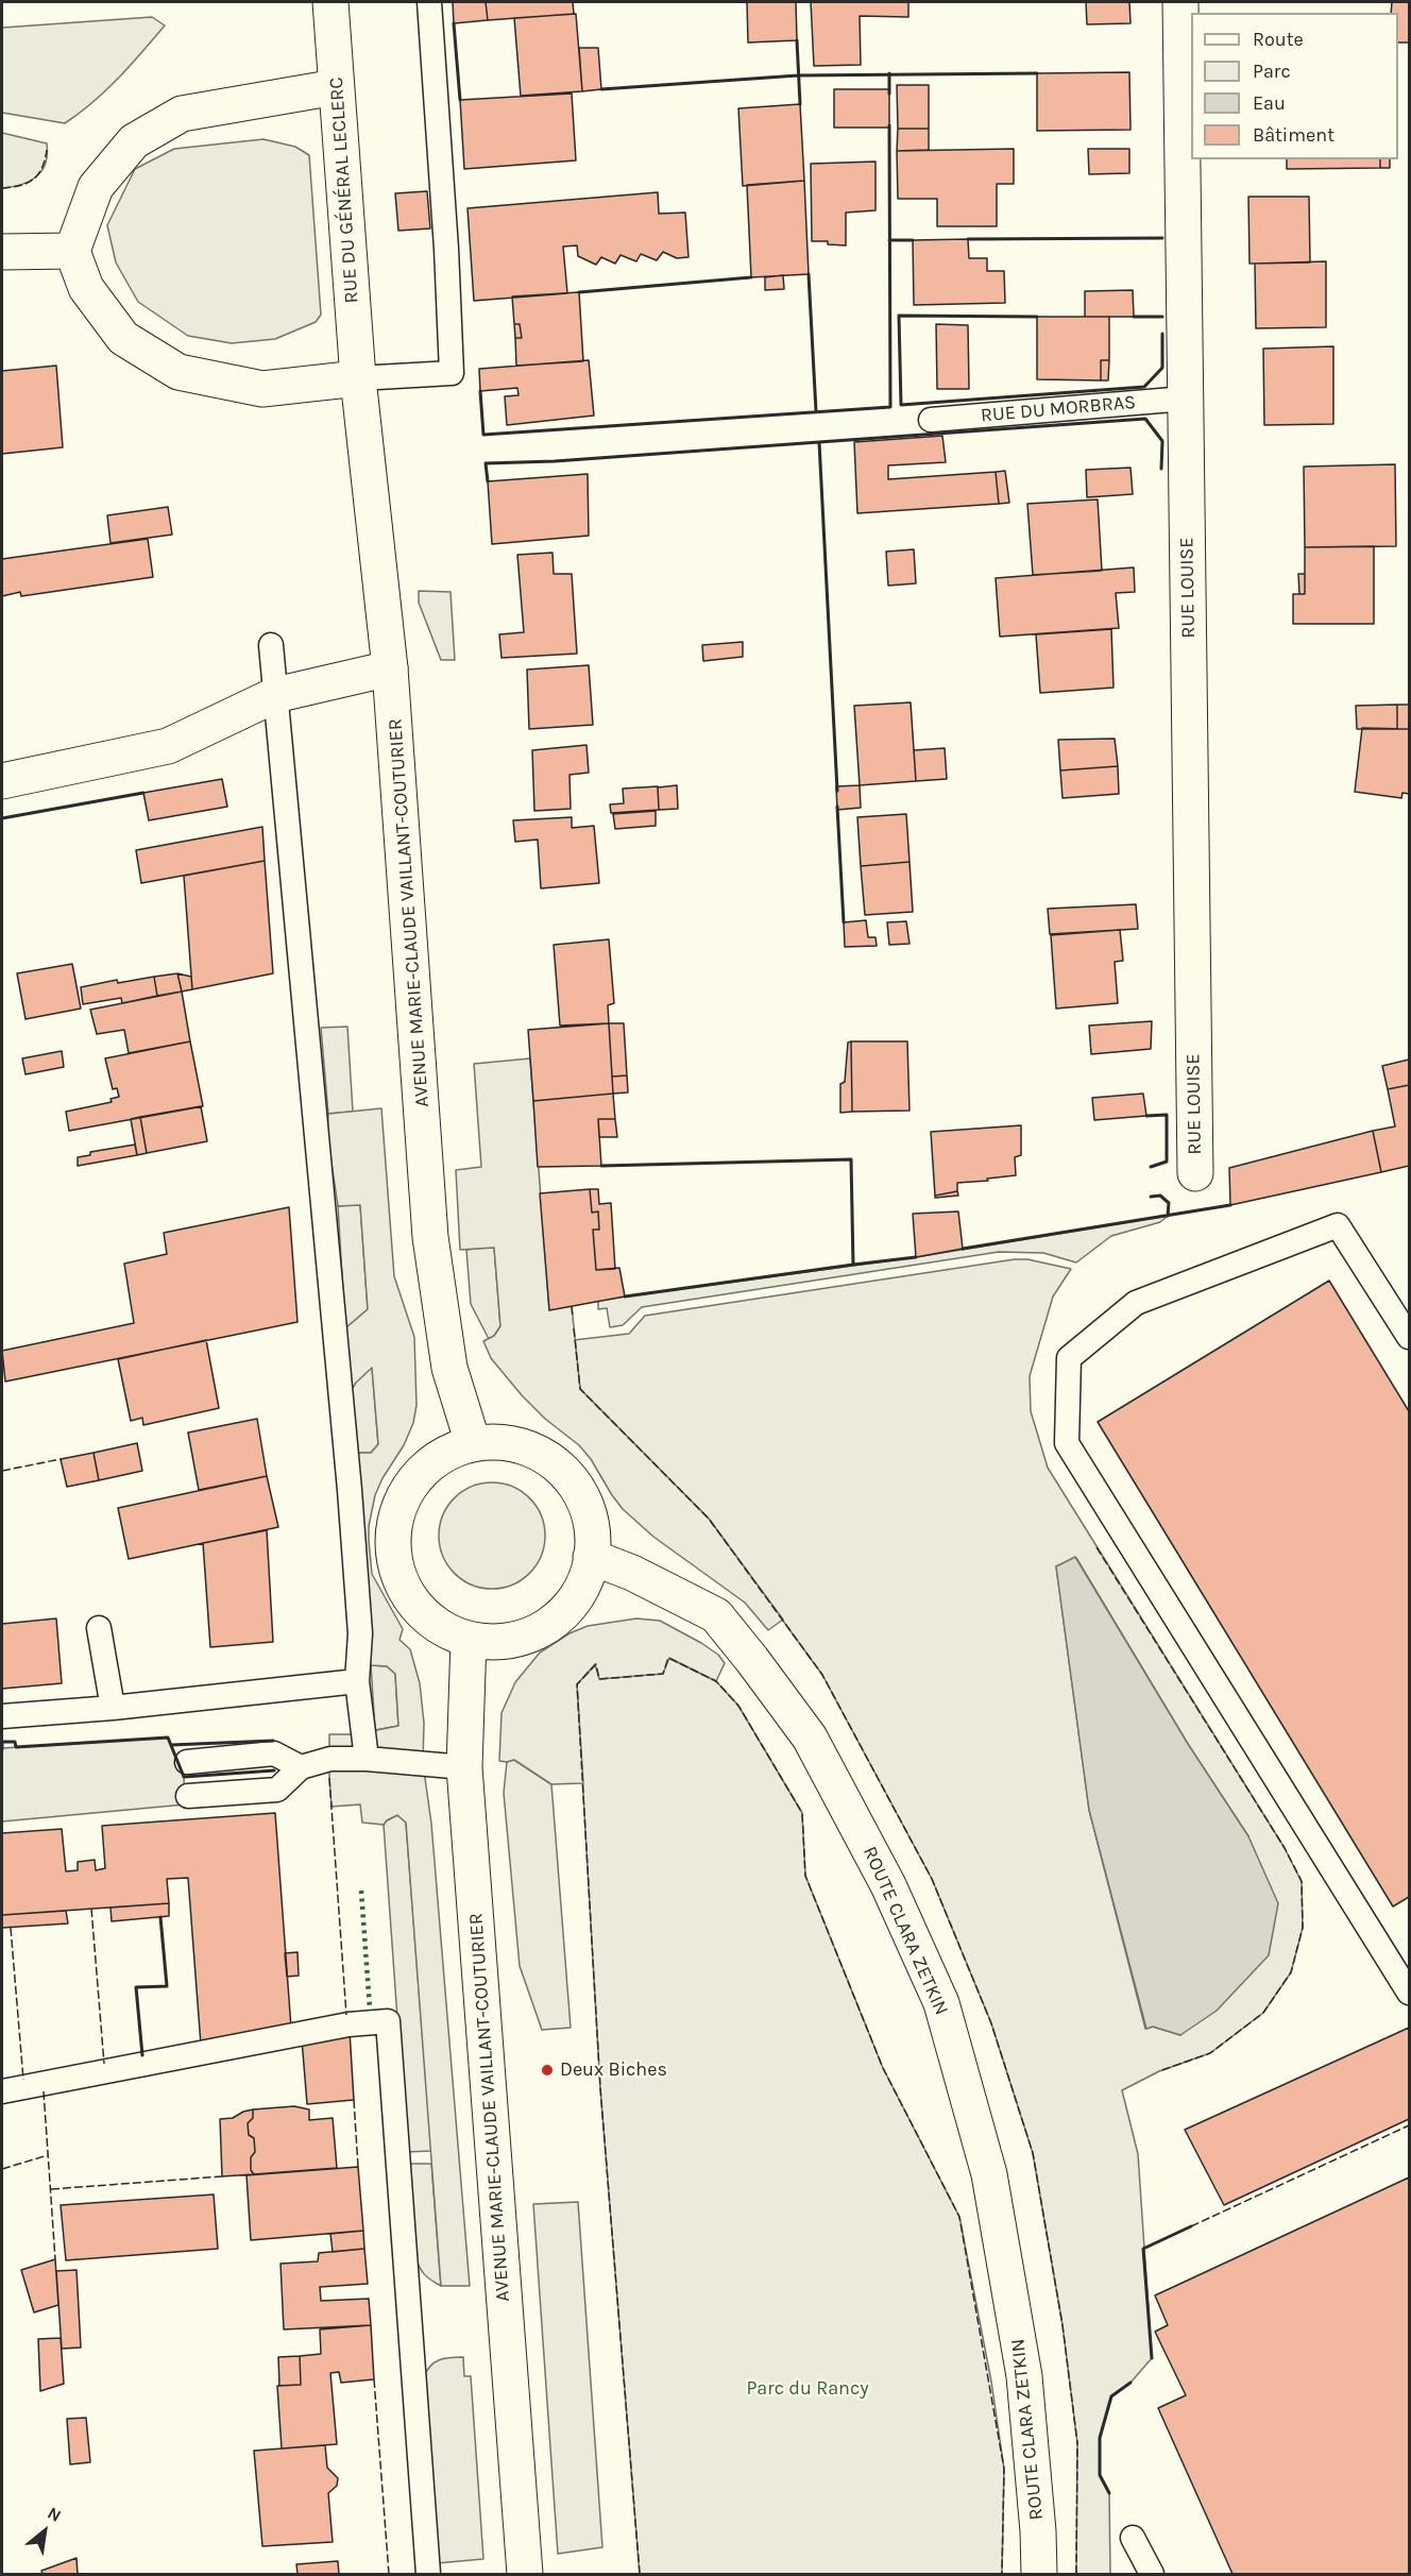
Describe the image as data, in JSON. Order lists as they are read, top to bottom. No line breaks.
{"streets":{"street":["RUE DU GÉNÉRAL LECLERC","RUE LOUISE","AVENUE MARIE-CLAUDE VAILLANT-COUTURIER","ROUTE CLARA ZETKIN"],"lane":["RUE DU MORBRAS"]},"crossings":[["RUE DU GÉNÉRAL LECLERC","AVENUE MARIE-CLAUDE VAILLANT-COUTURIER"],["RUE DU MORBRAS","RUE LOUISE"],["AVENUE MARIE-CLAUDE VAILLANT-COUTURIER","ROUTE CLARA ZETKIN"]],"parks":["Parc du Rancy"],"places":["Deux Biches"],"legend":["Route","Parc","Eau","Bâtiment"],"north":"top right"}
